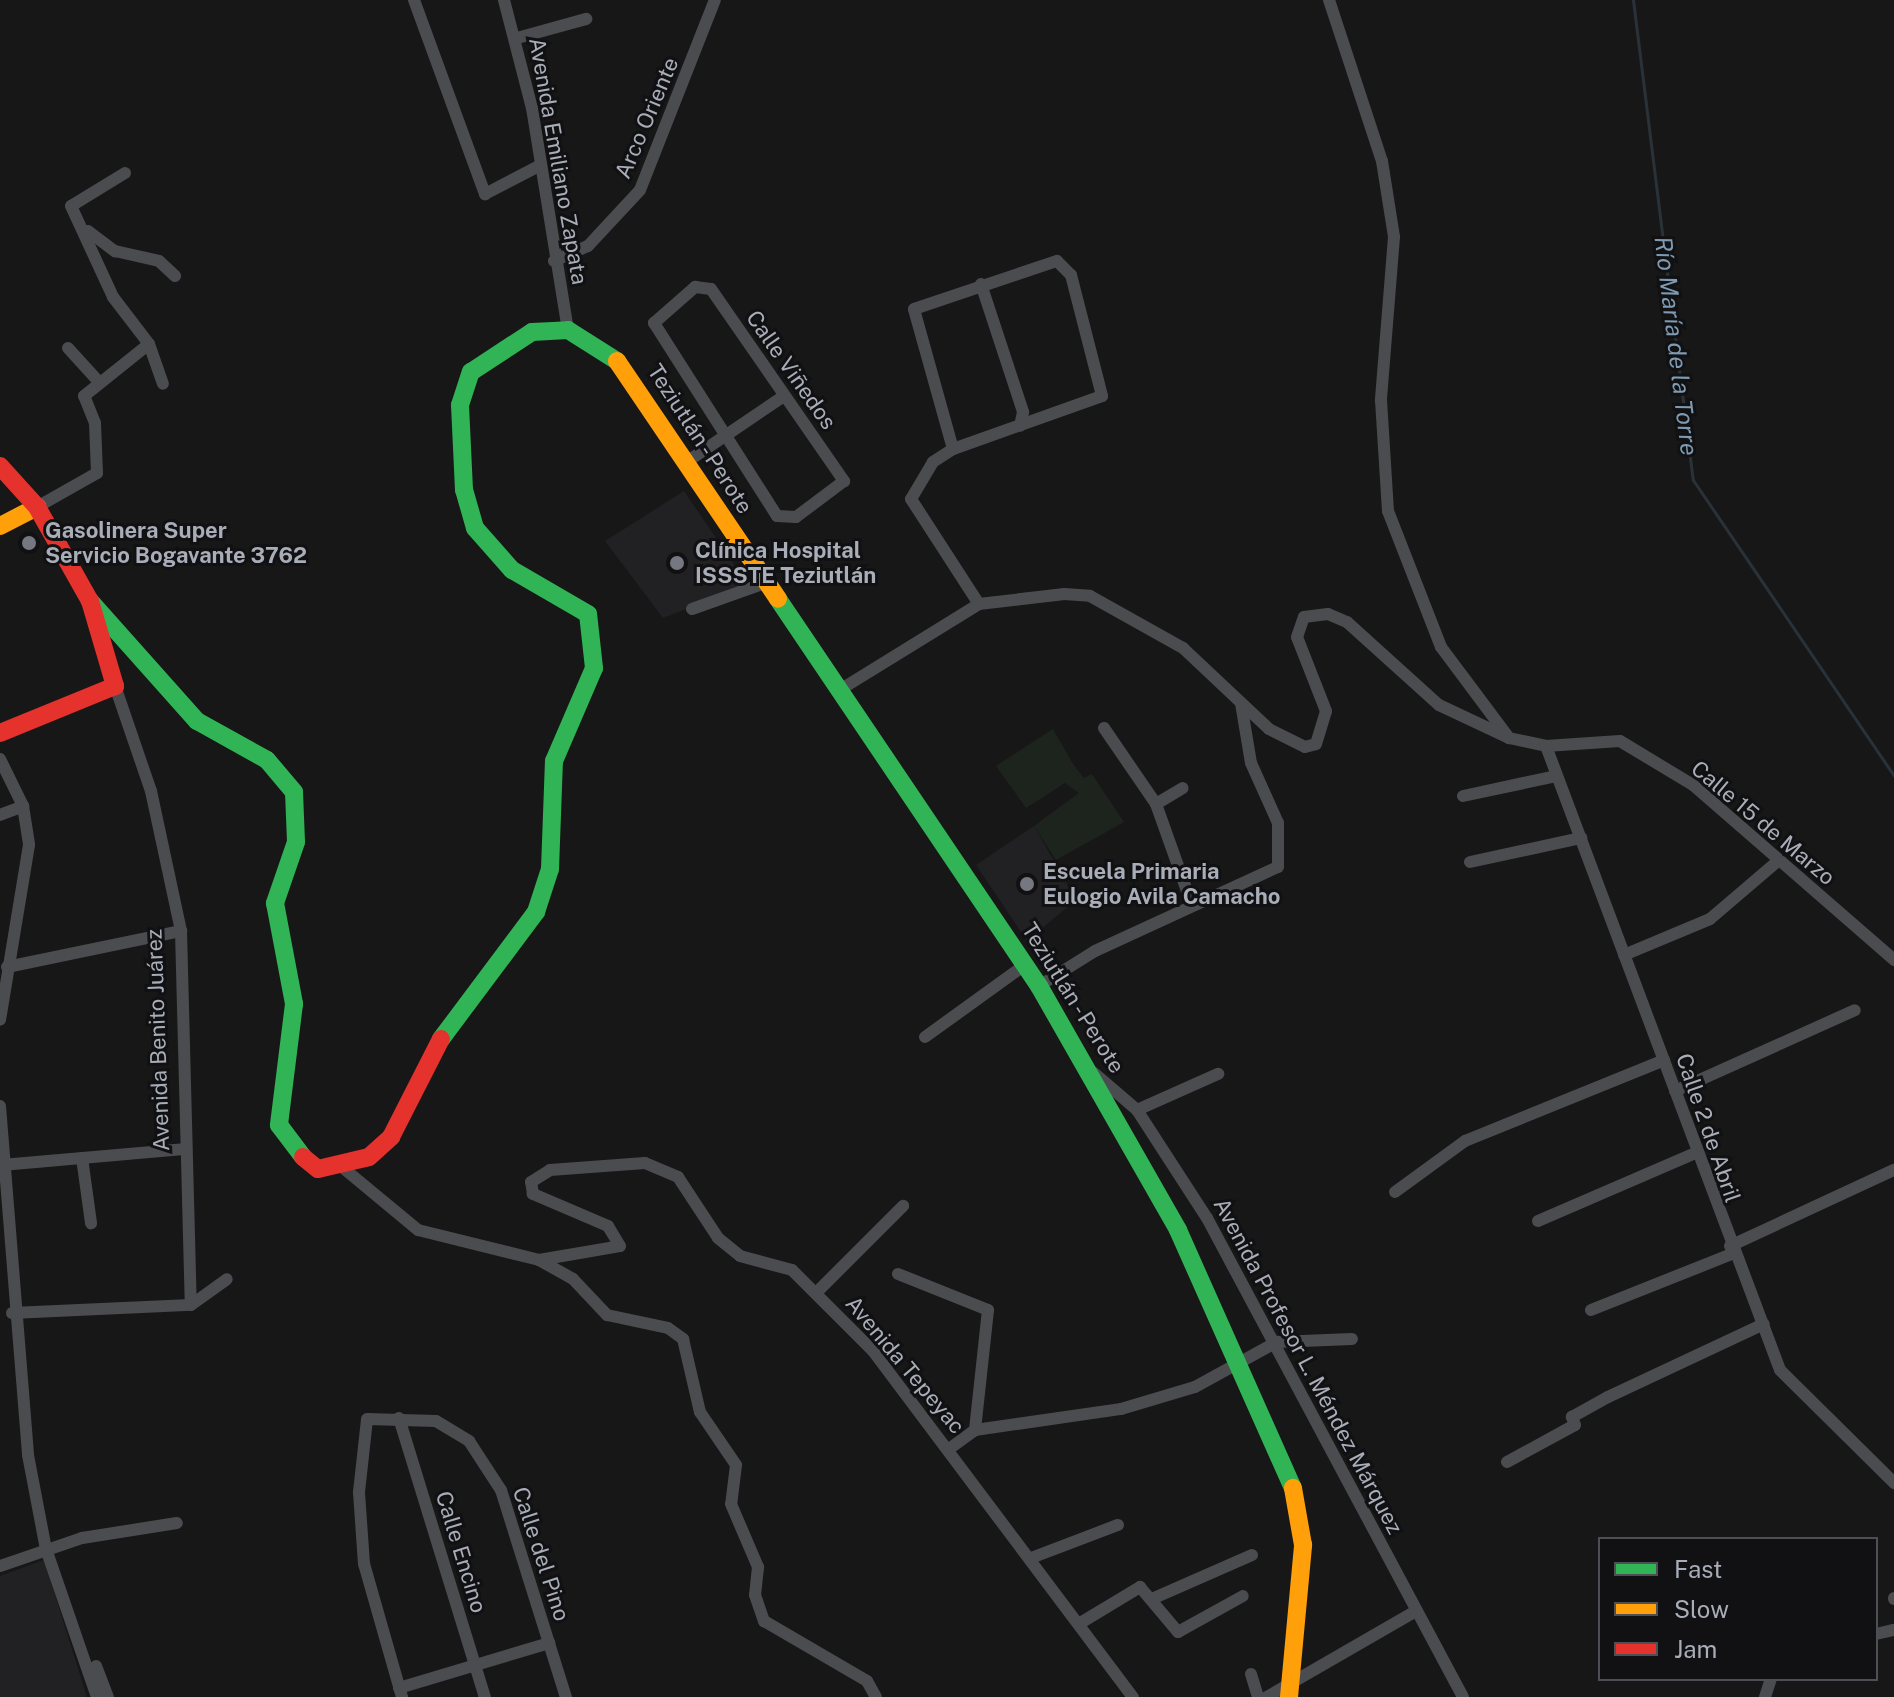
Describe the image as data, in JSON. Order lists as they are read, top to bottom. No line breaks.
{"streets":{"main road":["Teziutlán - Perote","Avenida Benito Juárez"],"street":["Arco Oriente","Avenida Emiliano Zapata","Calle Viñedos","Calle 15 de Marzo","Calle 2 de Abril","Avenida Tepeyac","Avenida Profesor L. Méndez Márquez","Calle Encino","Calle del Pino"]},"crossings":[["Arco Oriente","Avenida Emiliano Zapata"],["Avenida Emiliano Zapata","Teziutlán - Perote"],["Teziutlán - Perote","Avenida Profesor L. Méndez Márquez"],["Calle 15 de Marzo","Calle 2 de Abril"],["Calle Encino","Calle del Pino"]],"water":["Río María de la Torre"],"places":["Gasolinera Super Servicio Bogavante 3762","Clínica Hospital ISSSTE Teziutlán","Escuela Primaria Eulogio Avila Camacho"],"legend":["Fast","Slow","Jam"]}
